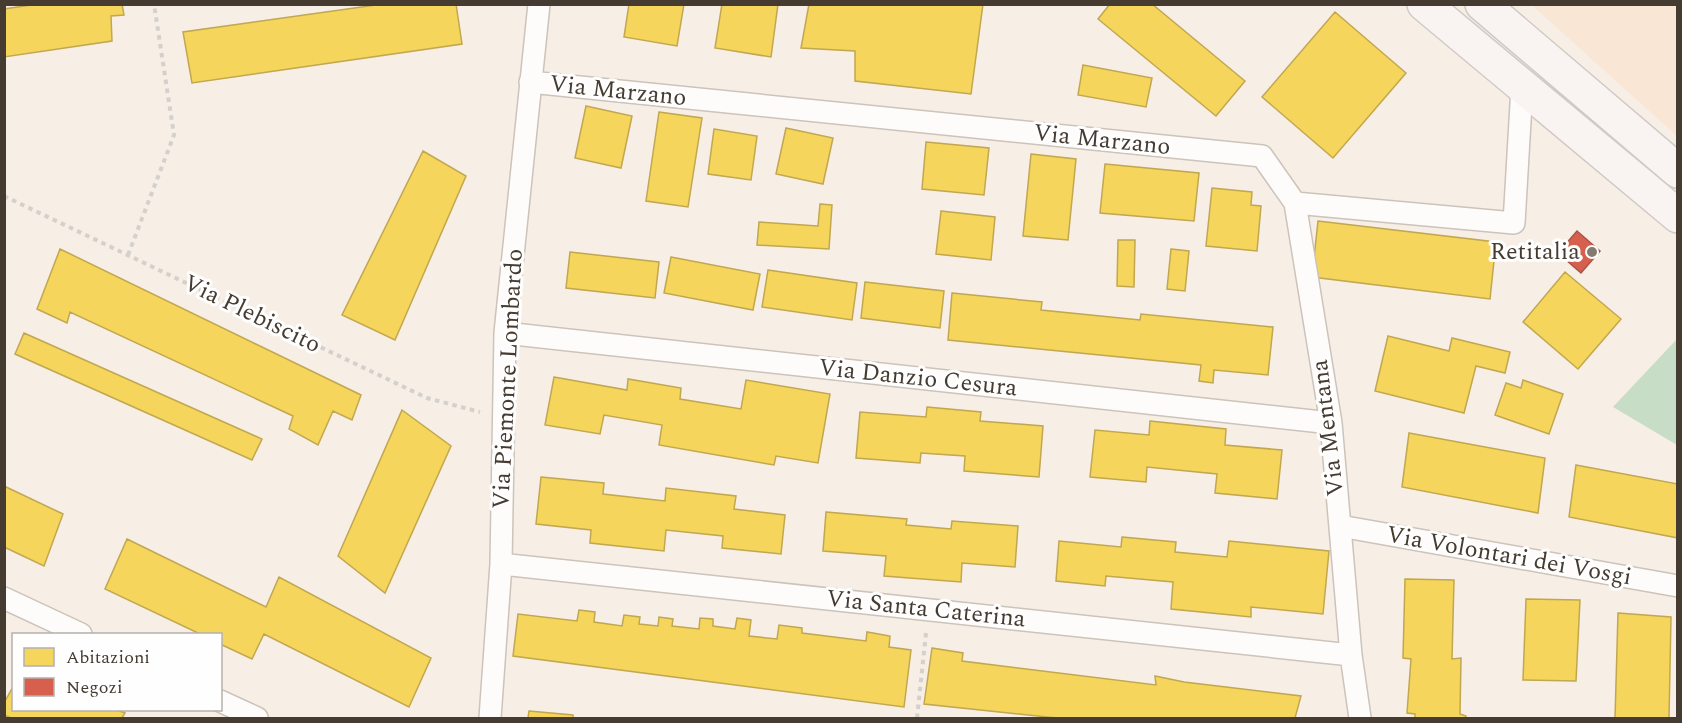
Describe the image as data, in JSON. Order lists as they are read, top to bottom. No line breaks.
{"streets":{"street":["Via Marzano","Via Danzio Cesura","Via Piemonte Lombardo","Via Mentana","Via Volontari dei Vosgi","Via Santa Caterina"],"path":["Via Plebiscito"]},"crossings":[["Via Marzano","Via Piemonte Lombardo"],["Via Marzano","Via Mentana"],["Via Plebiscito","Via Piemonte Lombardo"],["Via Danzio Cesura","Via Piemonte Lombardo"],["Via Danzio Cesura","Via Mentana"],["Via Piemonte Lombardo","Via Santa Caterina"],["Via Mentana","Via Volontari dei Vosgi"],["Via Mentana","Via Santa Caterina"]],"places":["Retitalia"],"legend":["Abitazioni","Negozi"]}
